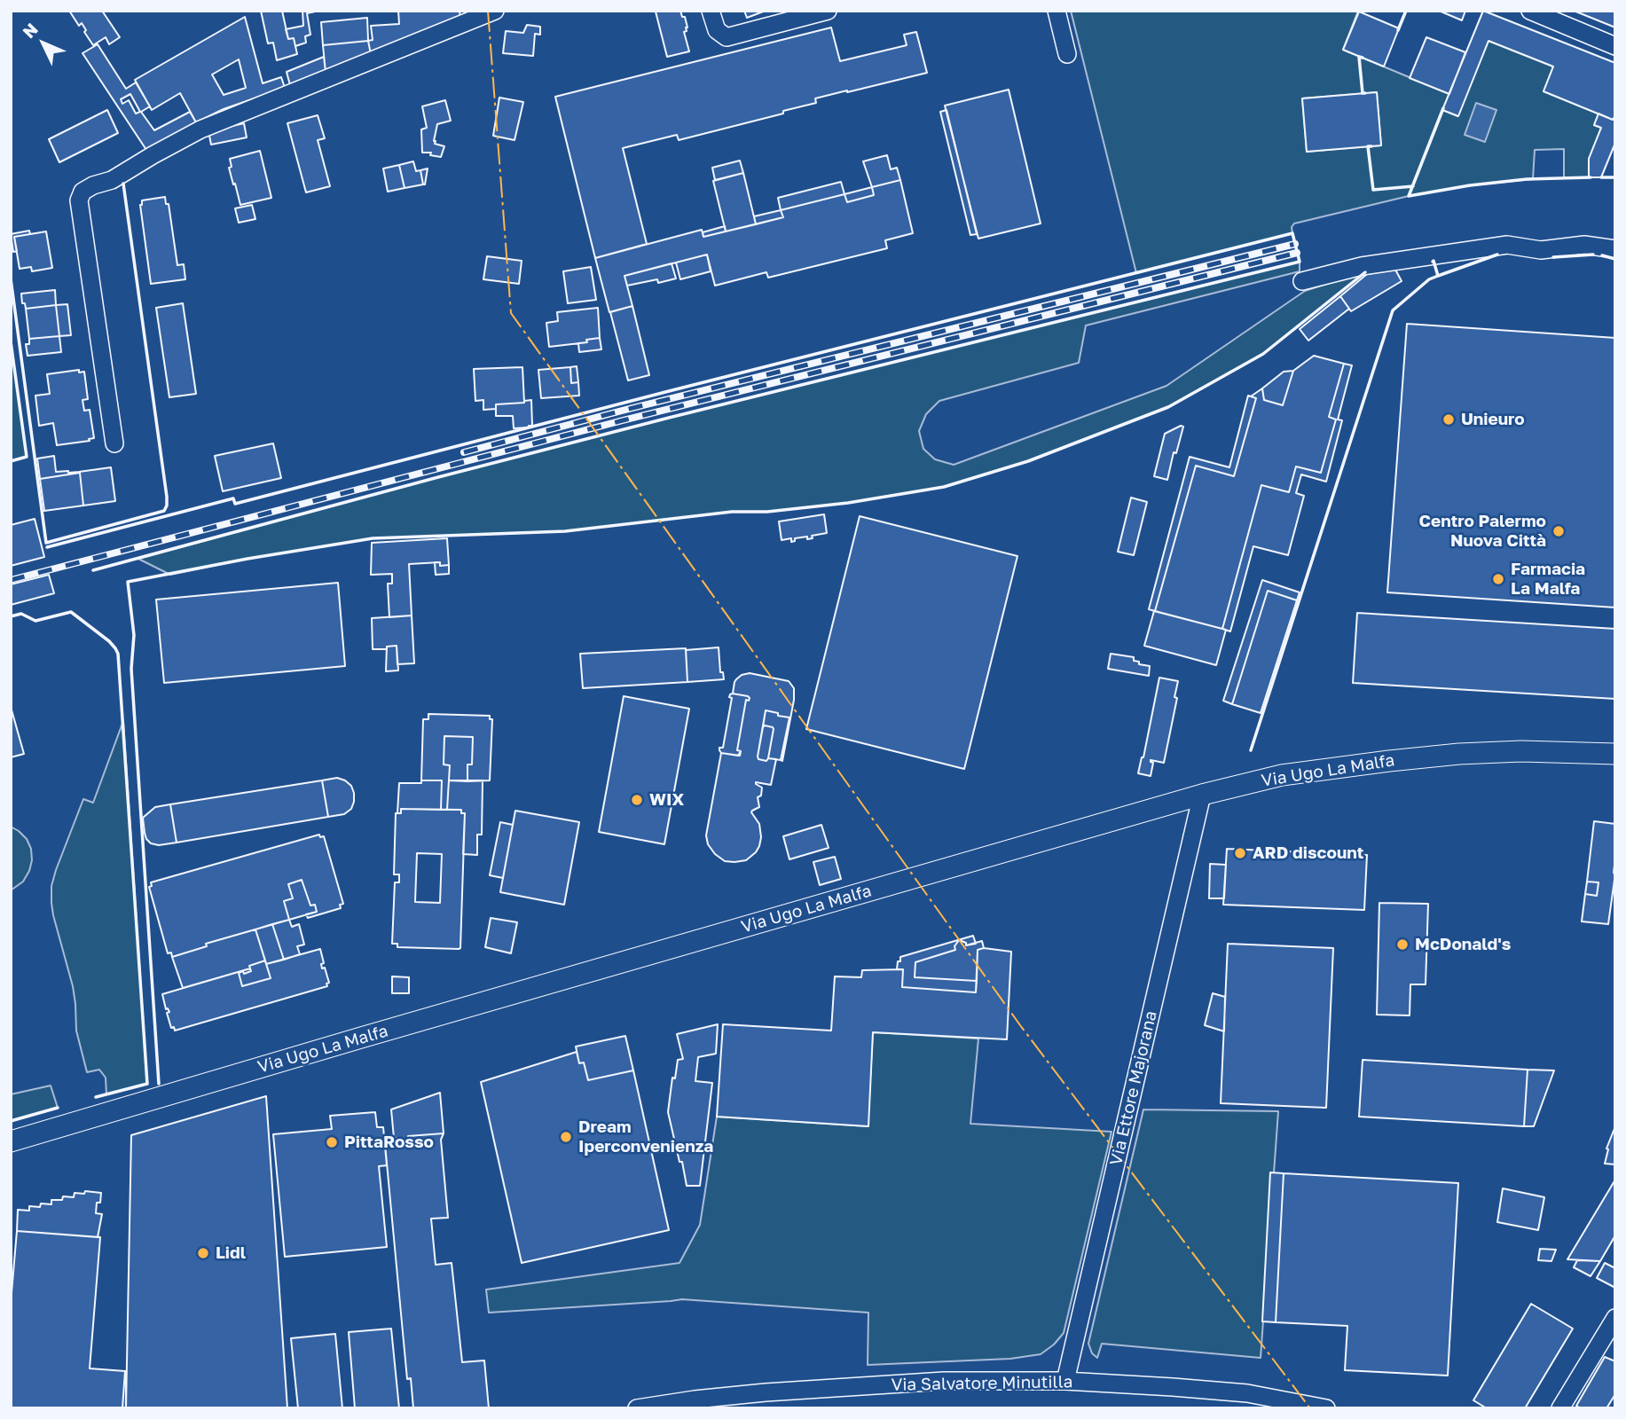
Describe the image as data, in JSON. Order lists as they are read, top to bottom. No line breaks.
{"streets":{"street":["Via Ugo La Malfa","Via Ettore Majorana","Via Salvatore Minutilla"]},"crossings":[["Via Ugo La Malfa","Via Ettore Majorana"],["Via Ettore Majorana","Via Salvatore Minutilla"]],"places":["Unieuro","Centro Palermo Nuova Città","Farmacia La Malfa","WIX","ARD discount","McDonald's","Dream Iperconvenienza","PittaRosso","Lidl"],"north":"top left"}
